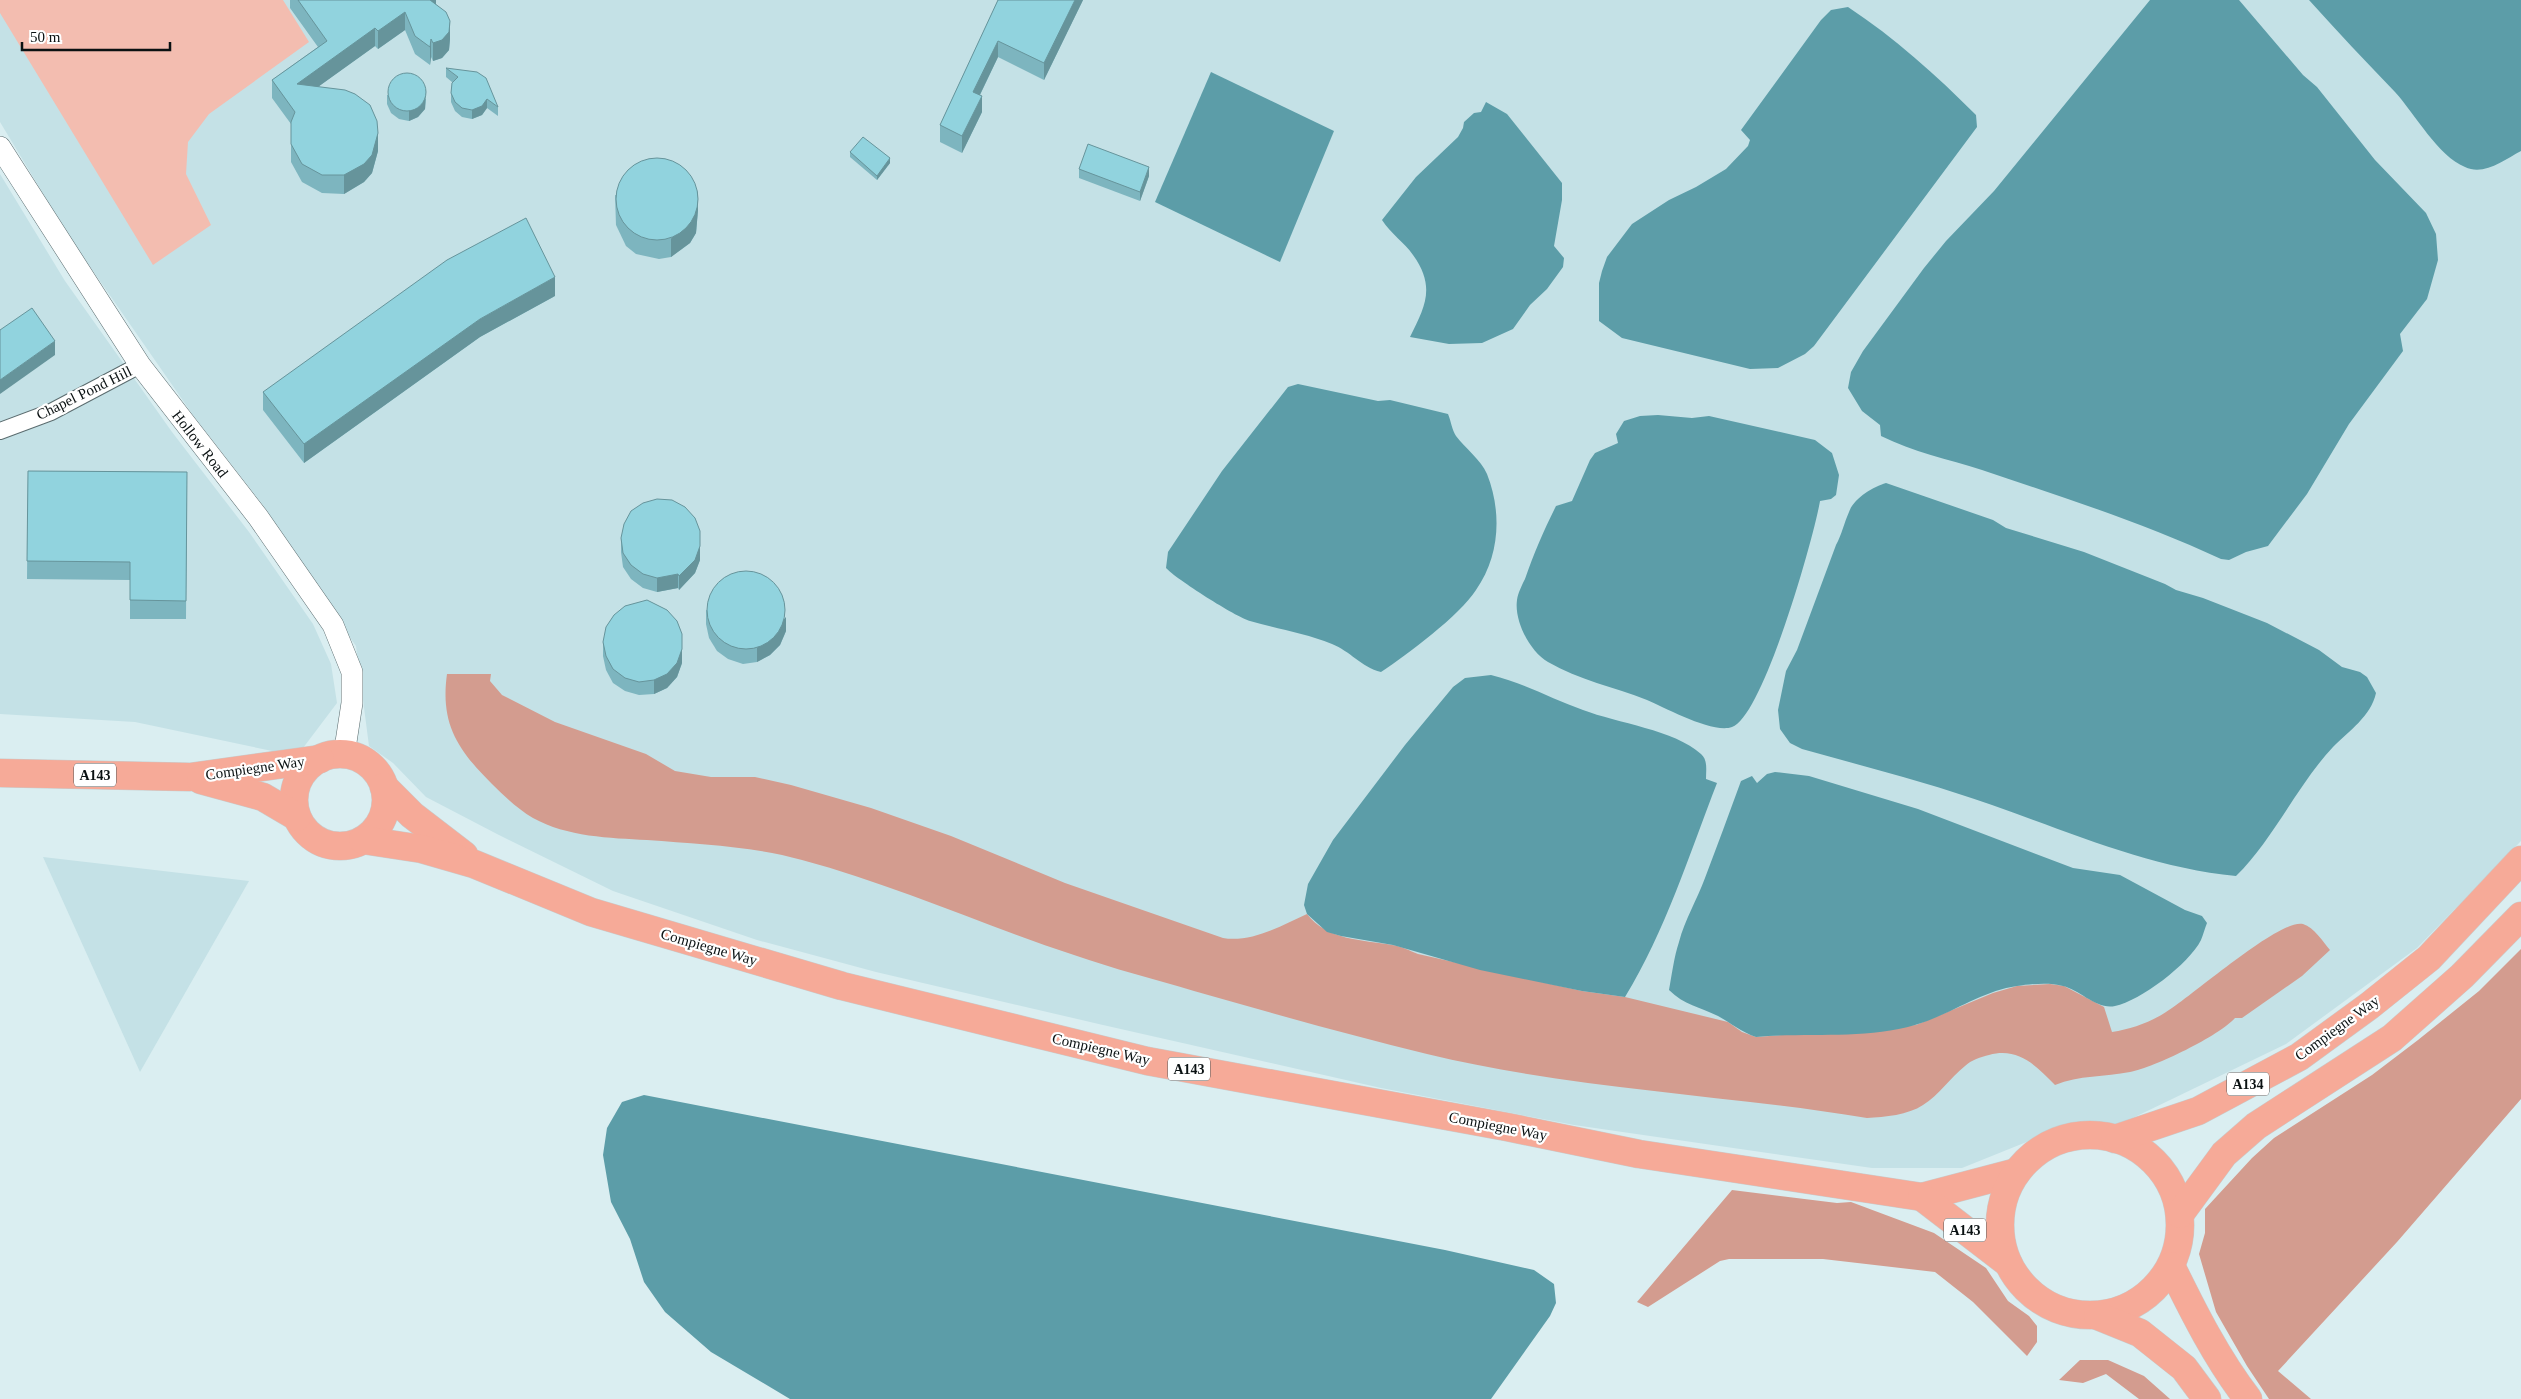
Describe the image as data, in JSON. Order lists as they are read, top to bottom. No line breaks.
{"streets":{"highway":["Compiegne Way","A143","A134"],"street":["Chapel Pond Hill","Hollow Road"]},"crossings":[["Chapel Pond Hill","Hollow Road"],["Hollow Road","Compiegne Way"]],"scale_bar":"50 m"}
